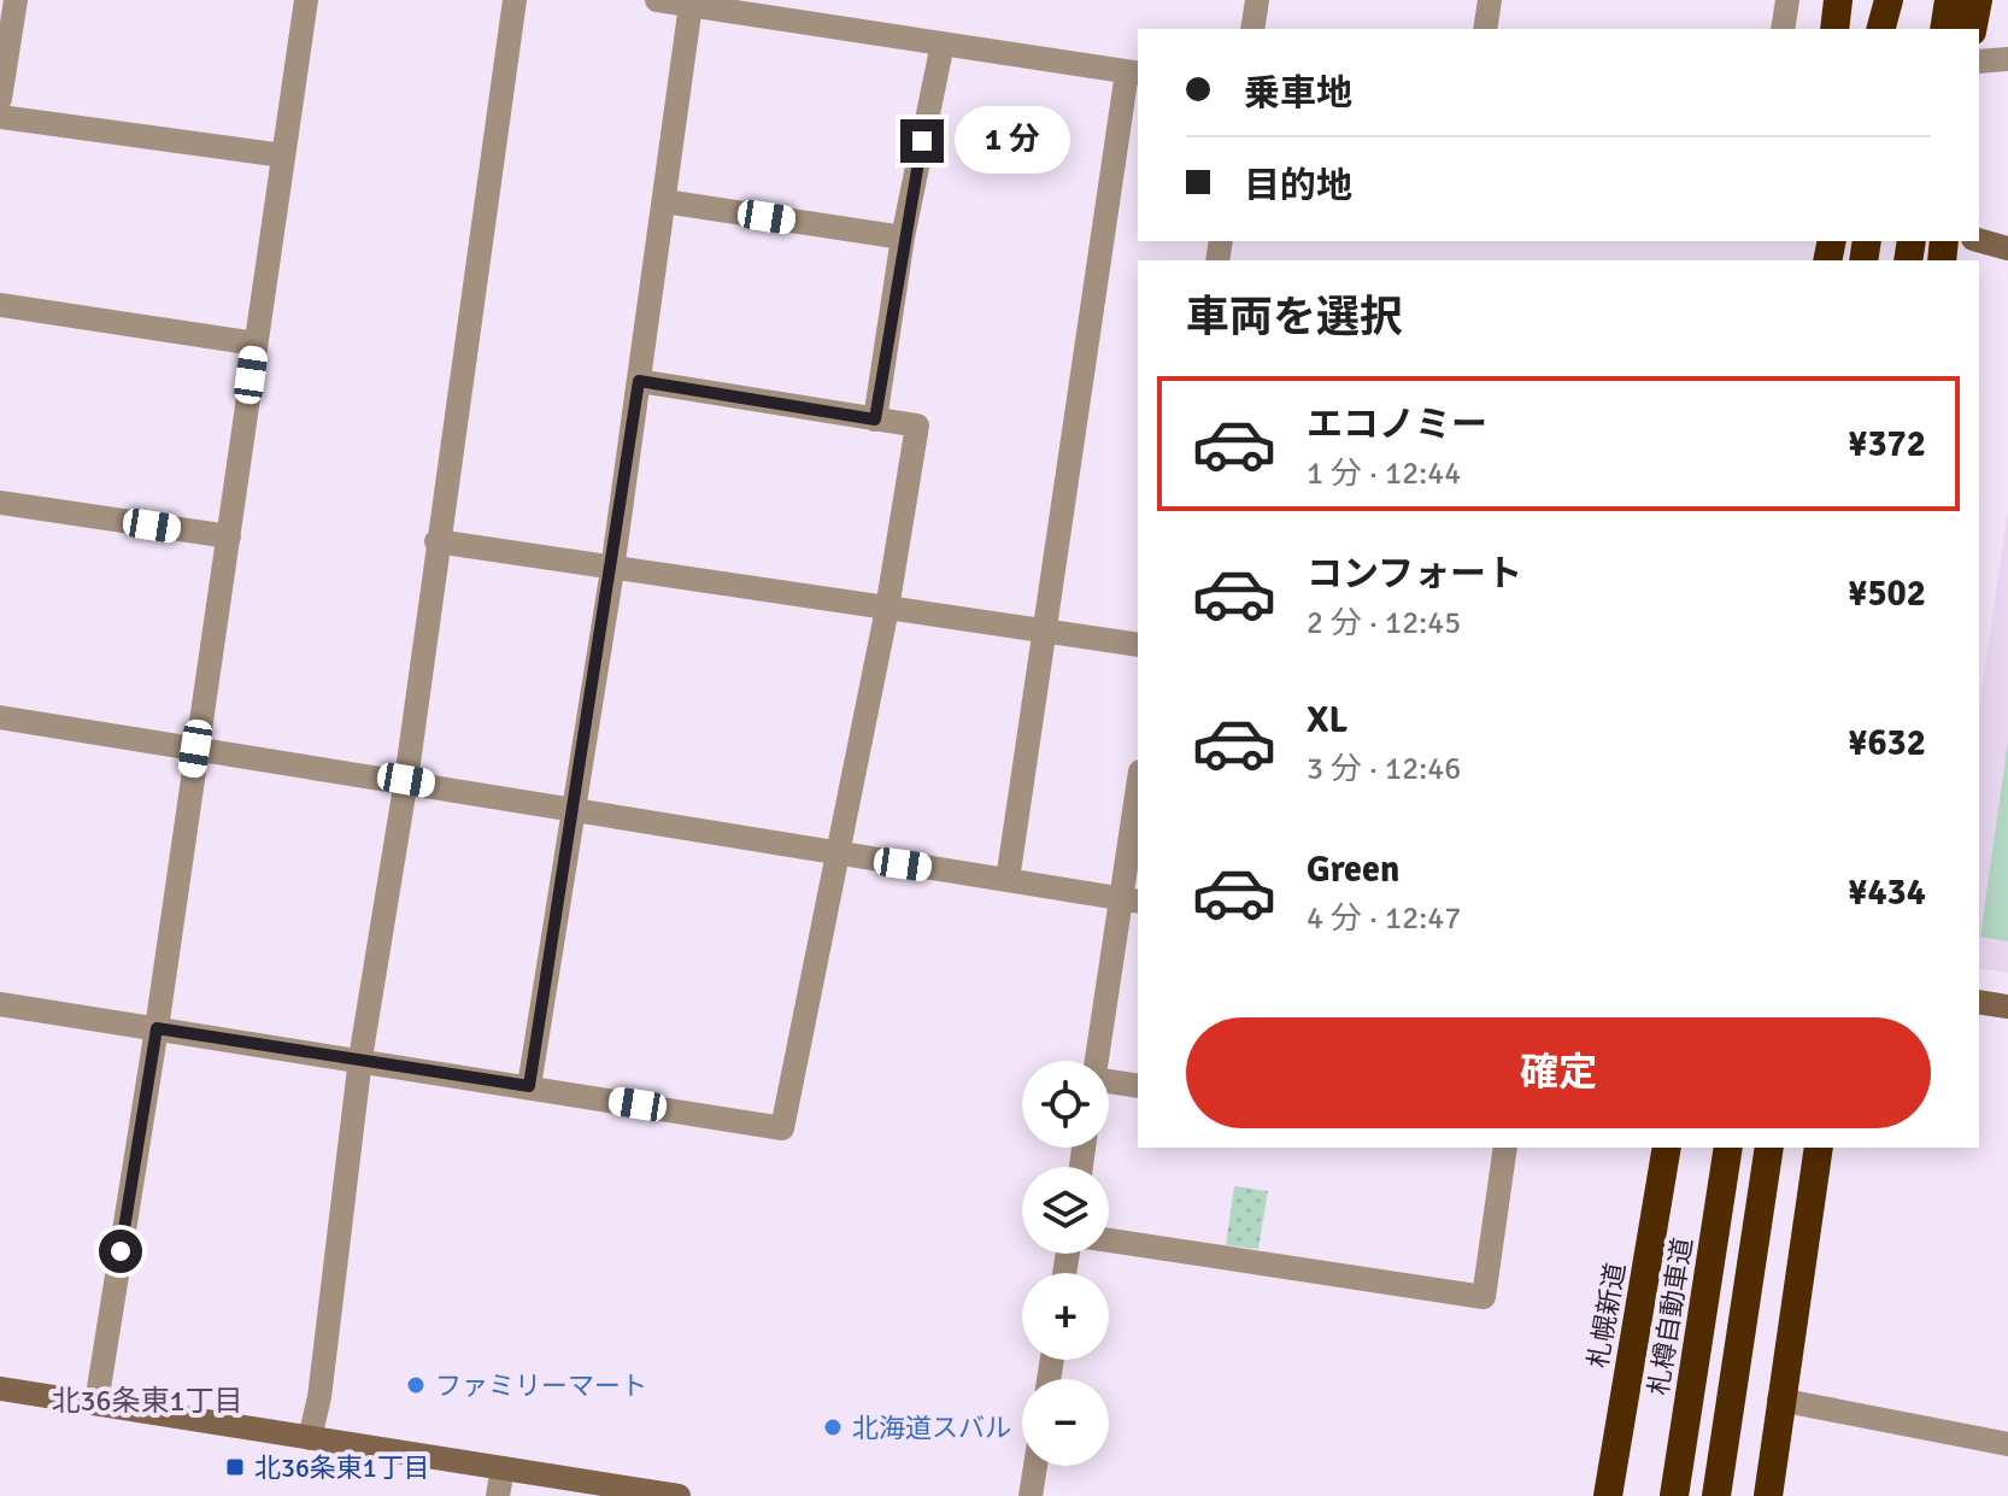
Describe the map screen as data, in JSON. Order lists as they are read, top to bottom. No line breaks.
{"streets":{"highway":["札幌新道","札樽自動車道"]},"districts":["北36条東1丁目"],"places":{"other":["ファミリーマート","北海道スバル"],"transit":["北36条東1丁目"]},"page":{"banner":["乗車地","目的地"],"bubble":"1 分","heading":"車両を選択","list":[{"name":"エコノミー","note":"1 分 · 12:44","value":"¥372"},{"name":"コンフォート","note":"2 分 · 12:45","value":"¥502"},{"name":"XL","note":"3 分 · 12:46","value":"¥632"},{"name":"Green","note":"4 分 · 12:47","value":"¥434"}],"buttons":"確定","map_buttons":["+","−"]}}
